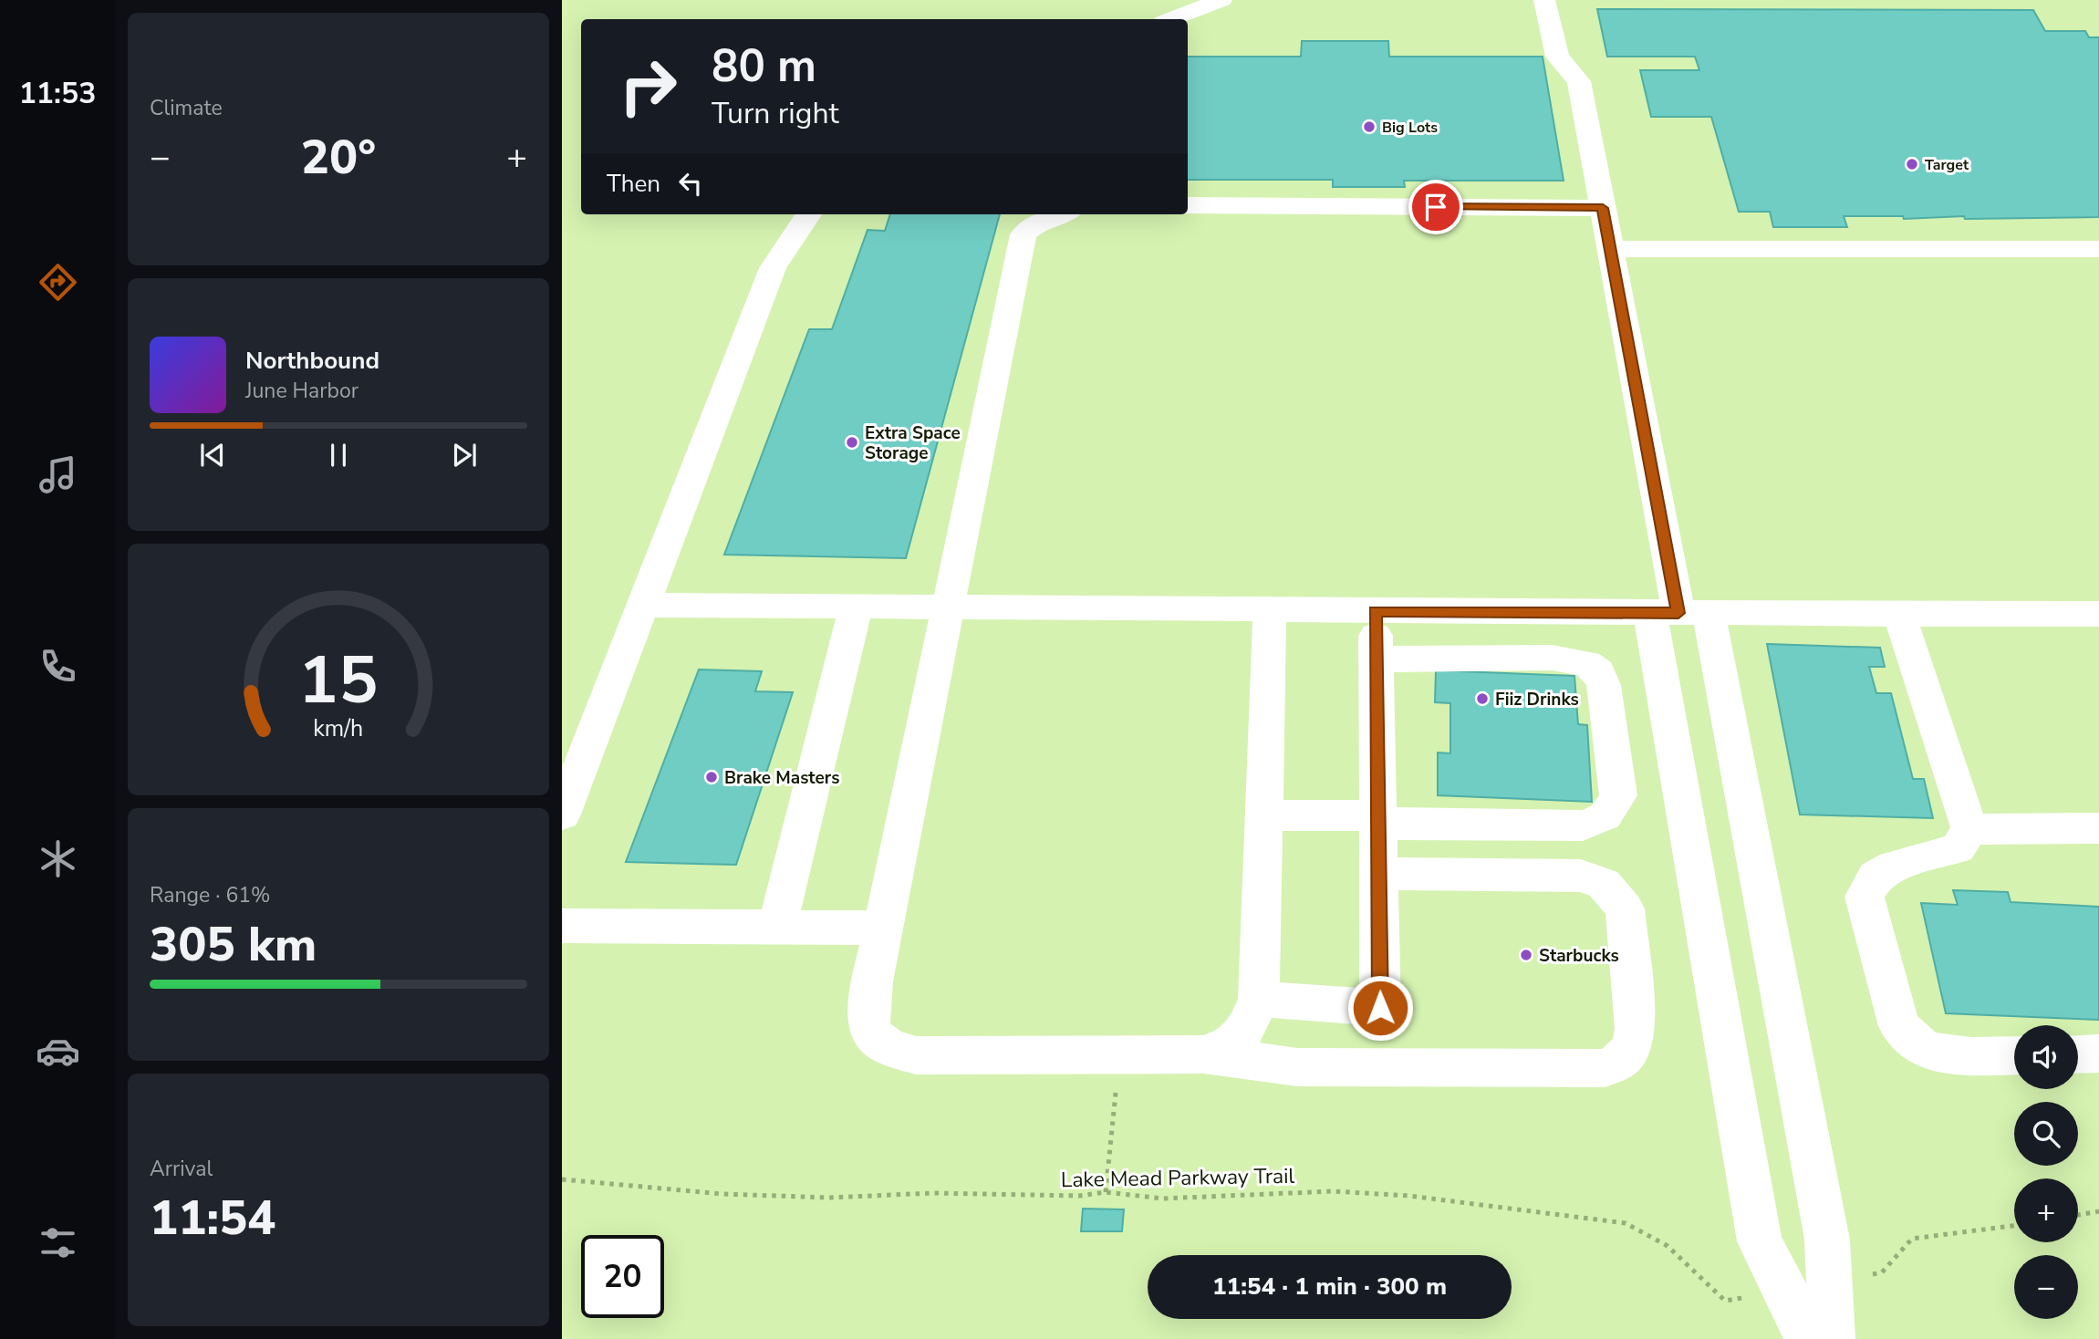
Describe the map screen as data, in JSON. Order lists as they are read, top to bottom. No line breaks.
{"streets":{"path":["Lake Mead Parkway Trail"]},"places":["Big Lots","Target","Extra Space Storage","Fiiz Drinks","Brake Masters","Starbucks"],"page":{"tabs":"11:53","tile":["Climate",["Range · 61%","305 km"],["Arrival","11:54"]],"turn":["80 m","Turn right"],"heat":["−","20°","+"],"then":"Then","song":["Northbound","June Harbor"],"map_buttons":["+","−"],"limit":"20","trip":"11:54 · 1 min · 300 m","gauge":["15","km/h"]}}
